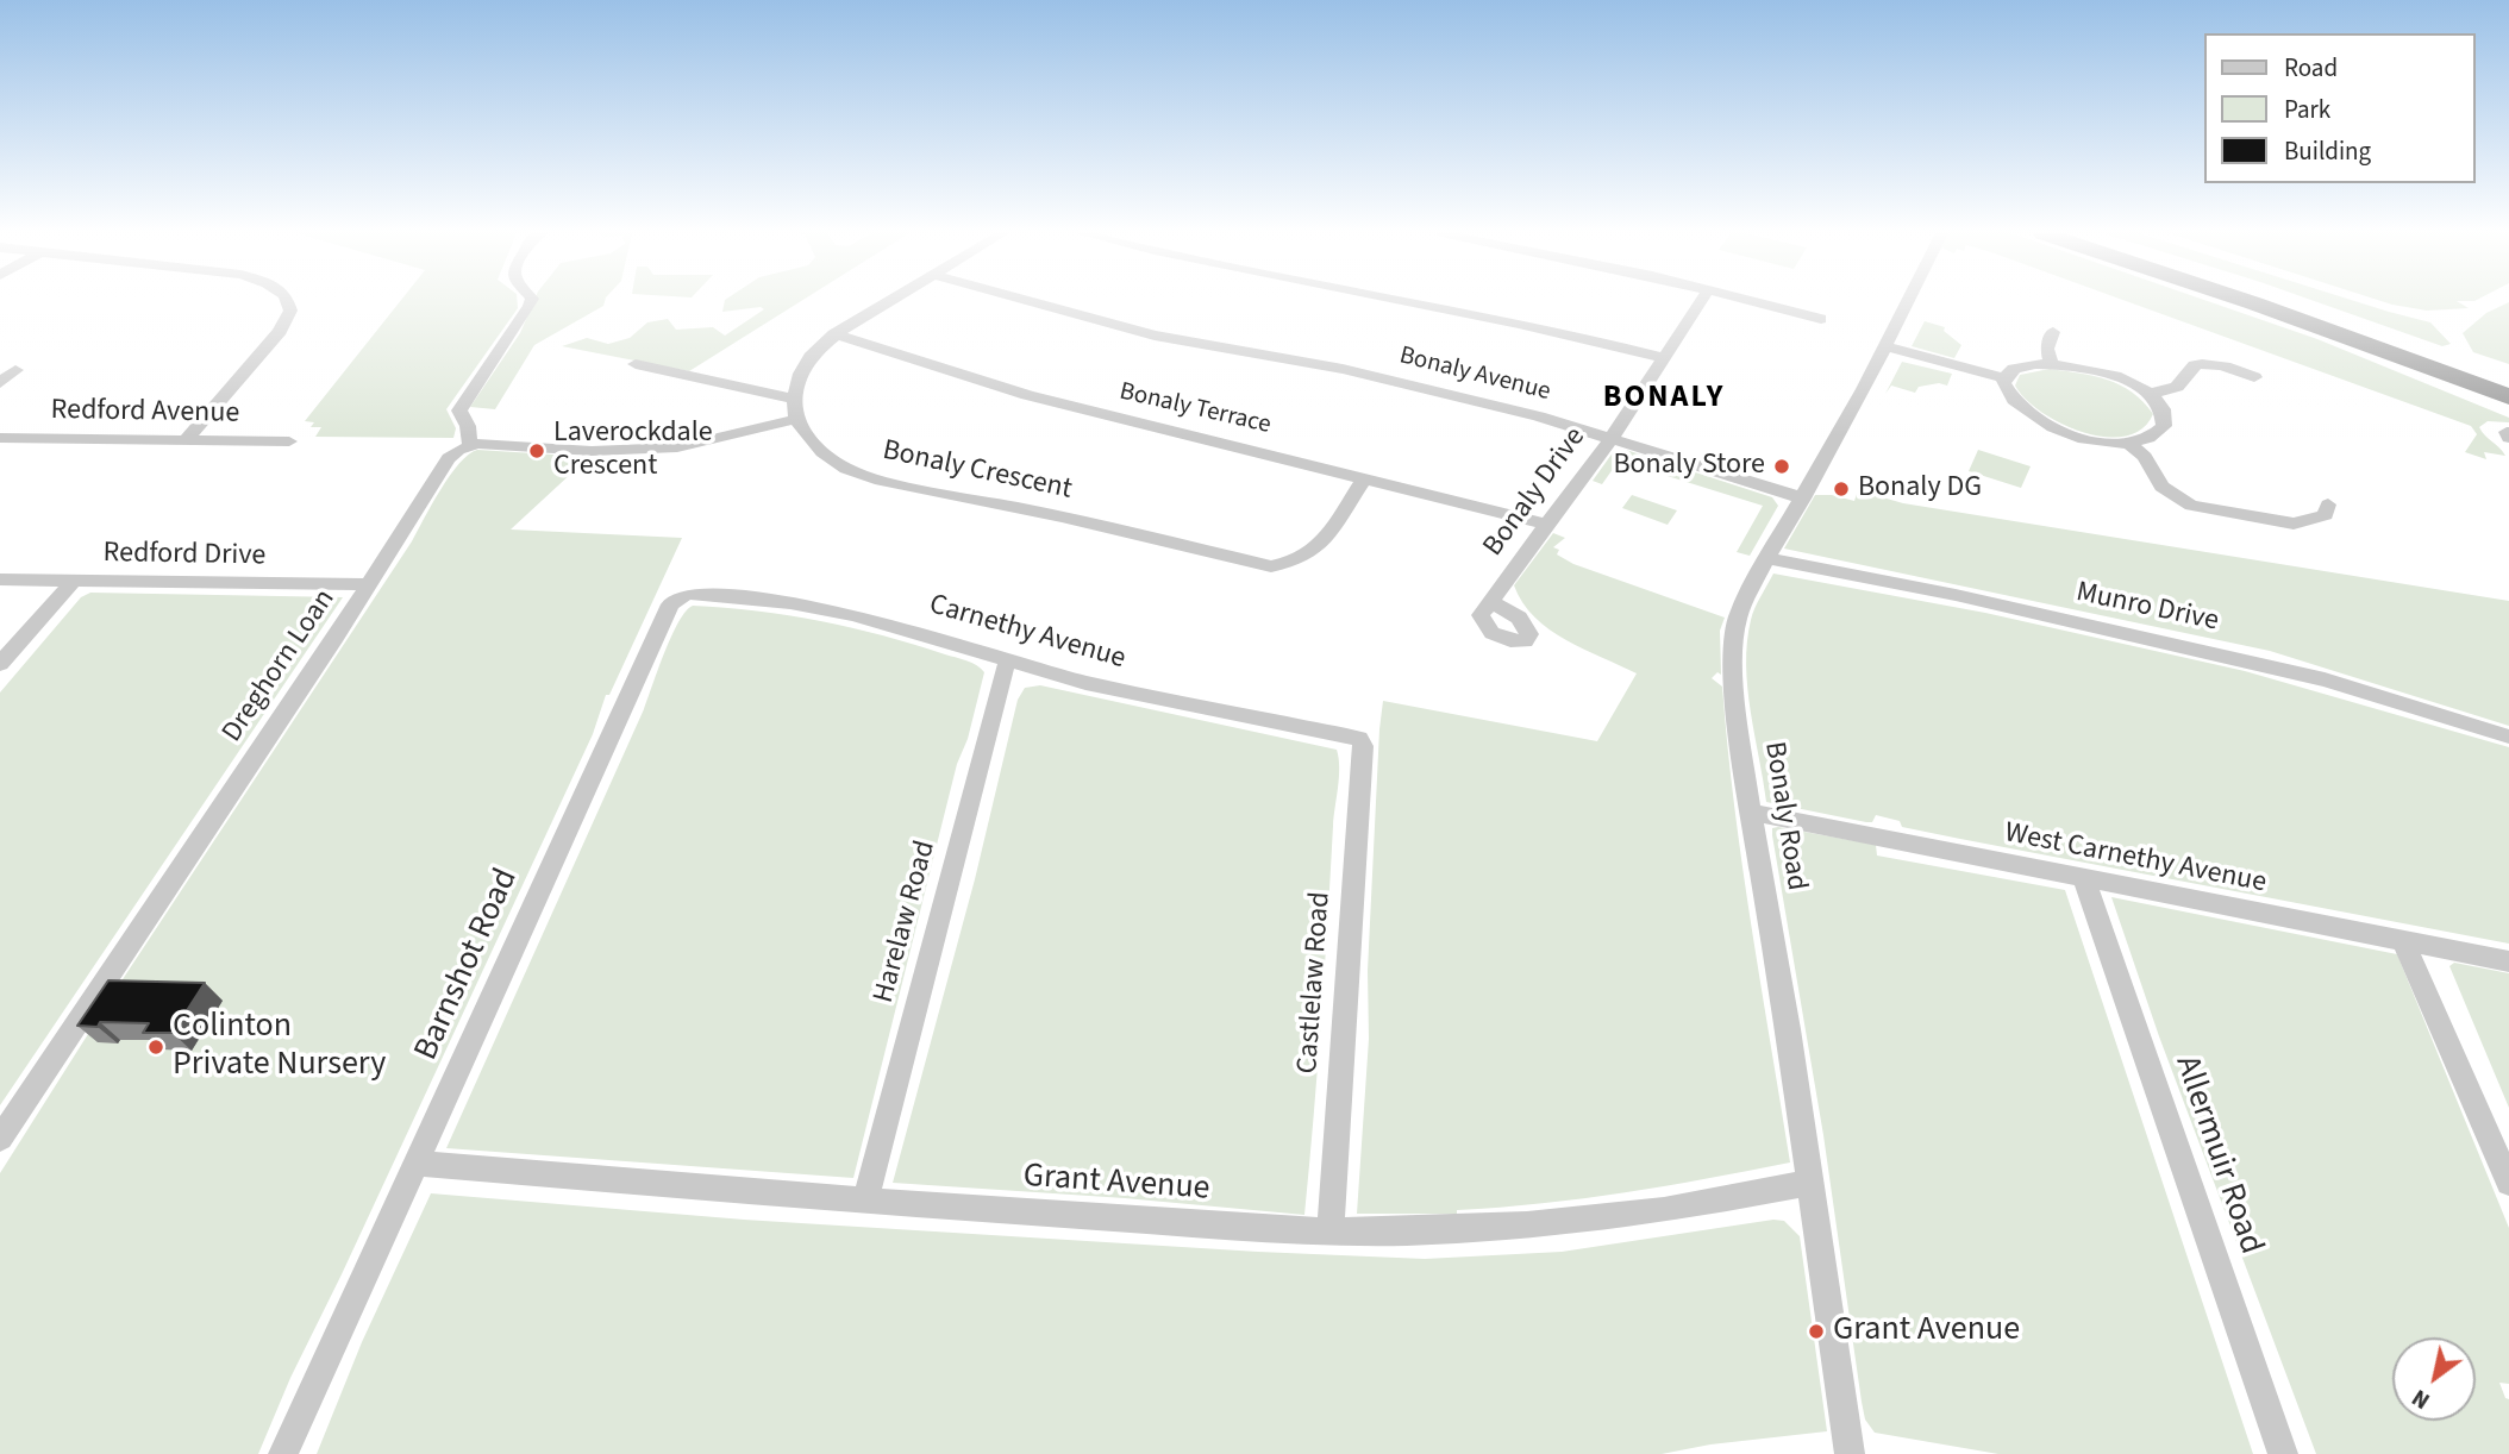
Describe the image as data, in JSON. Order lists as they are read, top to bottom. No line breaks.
{"streets":{"street":["Bonaly Avenue","Bonaly Terrace","Redford Avenue","Bonaly Crescent","Bonaly Drive","Redford Drive","Munro Drive","Carnethy Avenue","Dreghorn Loan","Bonaly Road","West Carnethy Avenue","Harelaw Road","Barnshot Road","Castlelaw Road","Allermuir Road","Grant Avenue"]},"crossings":[["Bonaly Avenue","Bonaly Drive"],["Bonaly Avenue","Bonaly Road"],["Bonaly Terrace","Bonaly Crescent"],["Bonaly Terrace","Bonaly Drive"],["Redford Drive","Dreghorn Loan"],["Munro Drive","Bonaly Road"],["Carnethy Avenue","Harelaw Road"],["Carnethy Avenue","Barnshot Road"],["Carnethy Avenue","Castlelaw Road"],["Bonaly Road","West Carnethy Avenue"],["Bonaly Road","Grant Avenue"],["West Carnethy Avenue","Allermuir Road"],["Harelaw Road","Grant Avenue"],["Barnshot Road","Grant Avenue"],["Castlelaw Road","Grant Avenue"]],"districts":["BONALY"],"places":["Laverockdale Crescent","Bonaly Store","Bonaly DG","Colinton Private Nursery","Grant Avenue"],"legend":["Road","Park","Building"],"north":"bottom left"}
